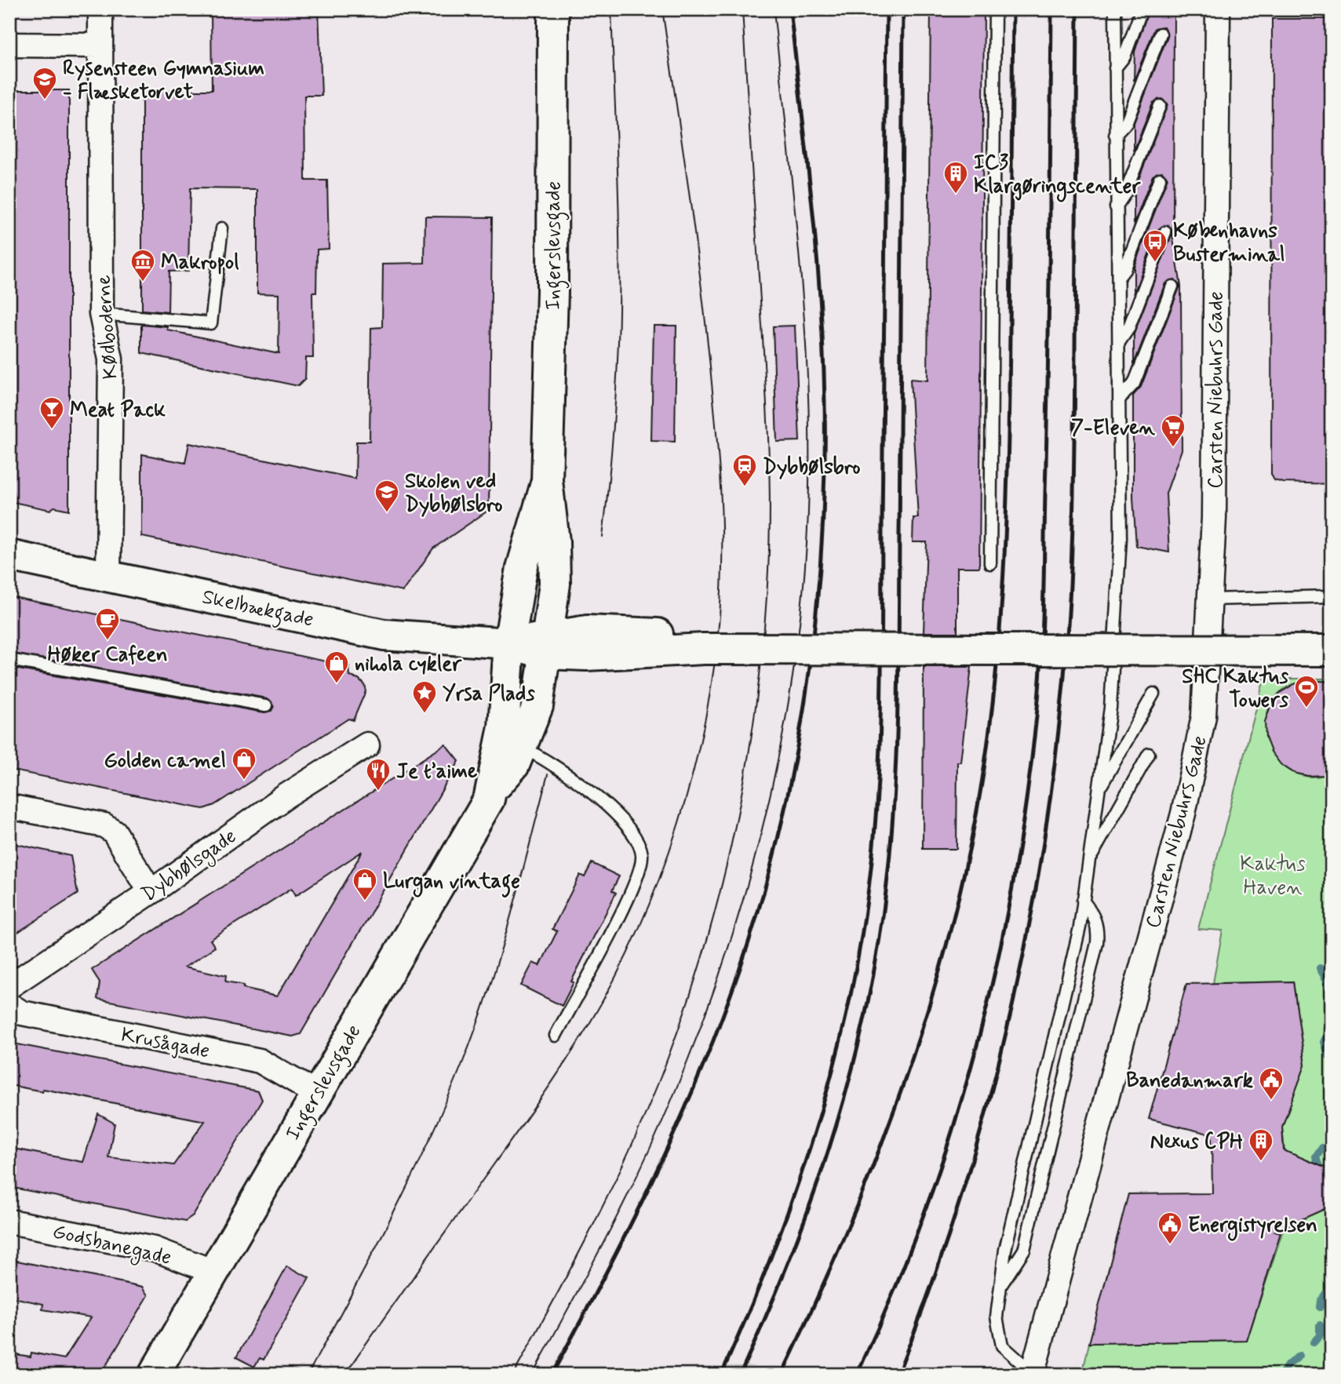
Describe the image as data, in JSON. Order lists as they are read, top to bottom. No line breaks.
{"streets":{"street":["Ingerslevsgade","Kødboderne","Carsten Niebuhrs Gade","Skelbækgade","Dybbølsgade","Krusågade","Godsbanegade"]},"crossings":[["Ingerslevsgade","Skelbækgade"],["Ingerslevsgade","Krusågade"],["Ingerslevsgade","Godsbanegade"],["Kødboderne","Skelbækgade"]],"parks":["Kaktus Haven"],"places":{"school or university":["Rysensteen Gymnasium - Flæsketorvet","Skolen ved Dybbølsbro"],"building":["IC3 Klargøringscenter","Nexus CPH"],"bus stop":["Københavns Busterminal"],"museum":["Makropol"],"bar":["Meat Pack"],"supermarket":["7-Eleven"],"station":["Dybbølsbro"],"cafe":["Høker Cafeen"],"shop":["nihola cykler","Golden camel","Lurgan vintage"],"sports":["SHC Kaktus Towers"],"place":["Yrsa Plads"],"restaurant":["Je t’aime"],"public building":["Banedanmark","Energistyrelsen"]}}
